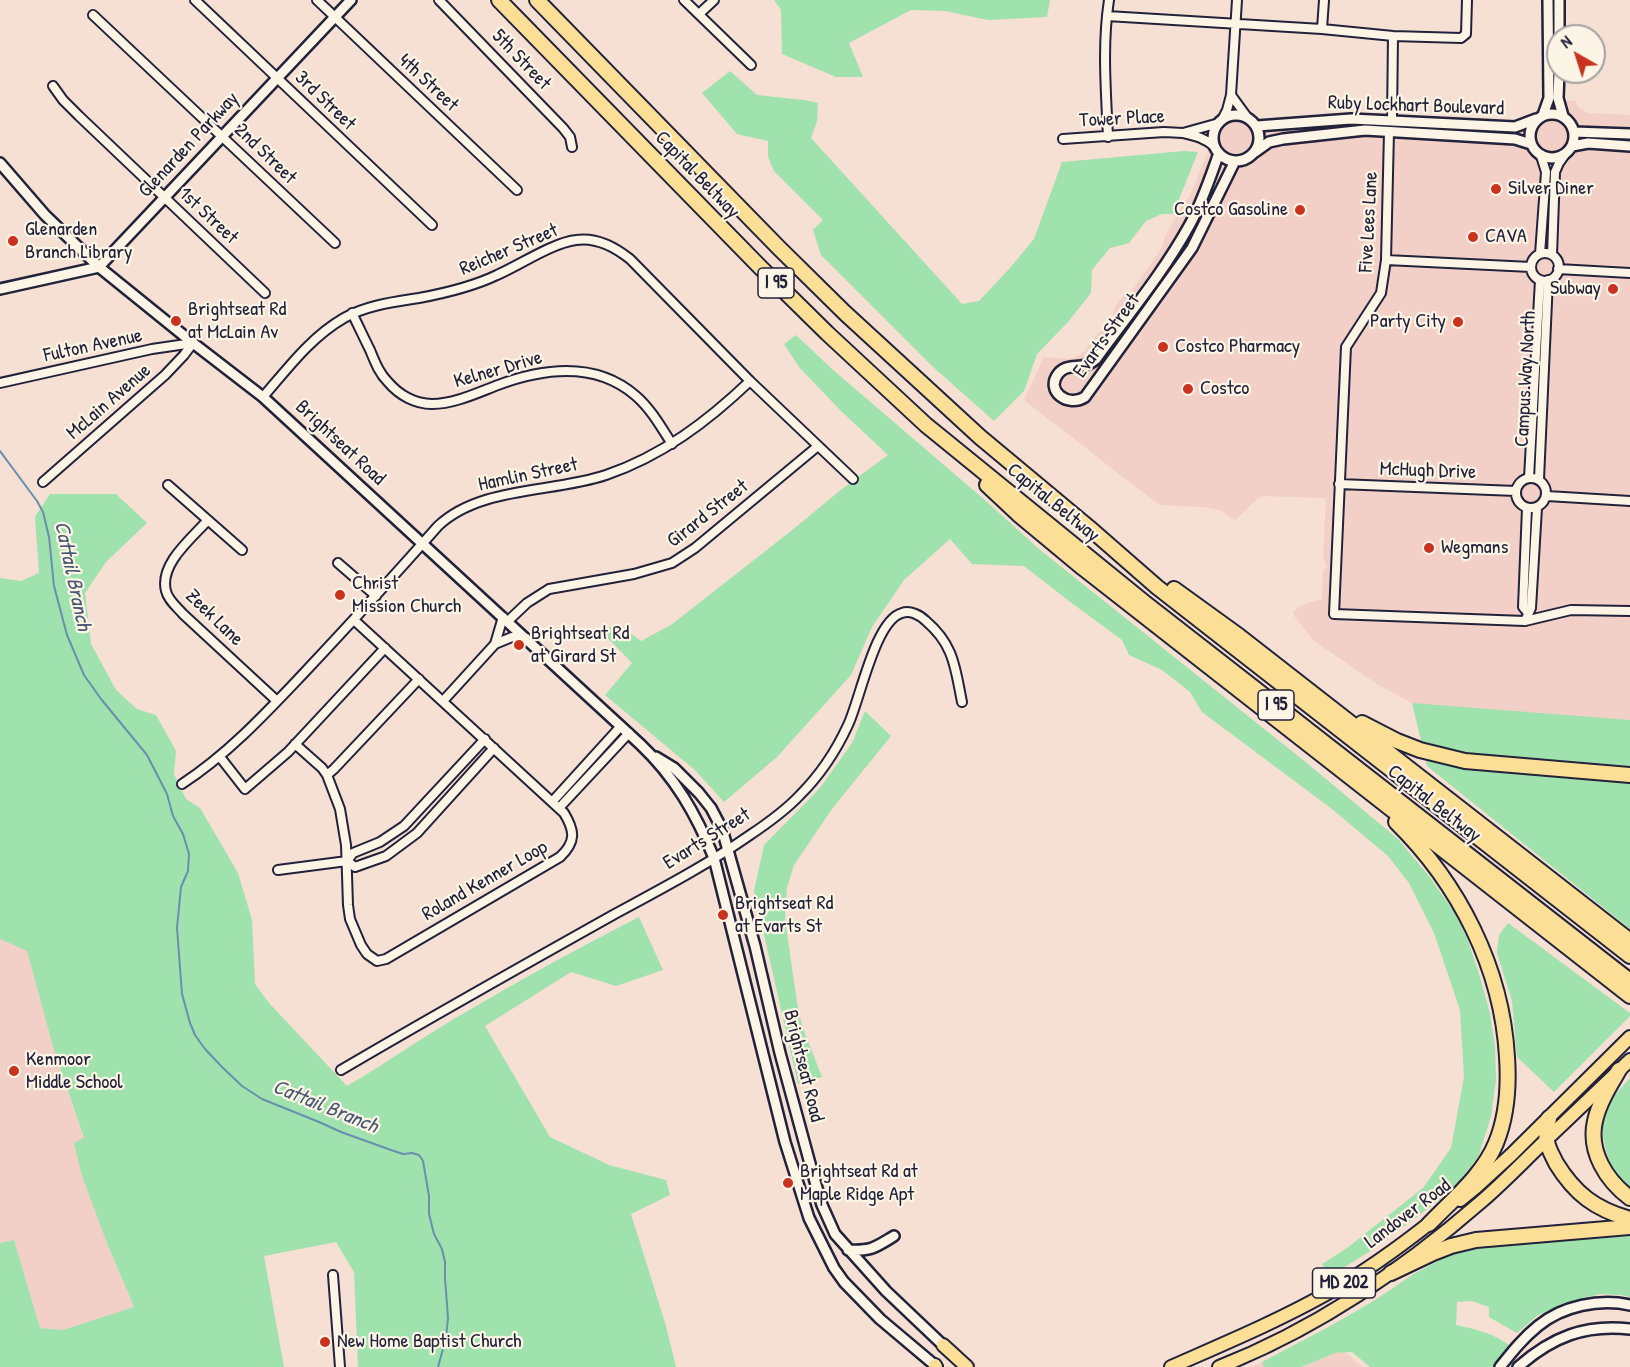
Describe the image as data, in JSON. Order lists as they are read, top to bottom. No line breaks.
{"streets":{"highway":["Capital Beltway","I 95"],"main road":["Landover Road","MD 202"],"street":["5th Street","4th Street","3rd Street","Ruby Lockhart Boulevard","Tower Place","Glenarden Parkway","2nd Street","1st Street","Five Lees Lane","Reicher Street","Evarts Street","Fulton Avenue","Kelner Drive","Campus Way North","McLain Avenue","Brightseat Road","McHugh Drive","Hamlin Street","Girard Street","Zeek Lane","Roland Kenner Loop"]},"crossings":[["4th Street","Glenarden Parkway"],["3rd Street","Glenarden Parkway"],["Ruby Lockhart Boulevard","Tower Place"],["Ruby Lockhart Boulevard","Five Lees Lane"],["Ruby Lockhart Boulevard","Evarts Street"],["Tower Place","Evarts Street"],["Glenarden Parkway","2nd Street"],["Glenarden Parkway","1st Street"],["Glenarden Parkway","Brightseat Road"],["Five Lees Lane","McHugh Drive"],["Reicher Street","Kelner Drive"],["Reicher Street","Brightseat Road"],["Reicher Street","Hamlin Street"],["Reicher Street","Girard Street"],["Evarts Street","Brightseat Road"],["Fulton Avenue","McLain Avenue"],["Fulton Avenue","Brightseat Road"],["Kelner Drive","Hamlin Street"],["Campus Way North","McHugh Drive"],["McLain Avenue","Brightseat Road"],["Brightseat Road","Hamlin Street"],["Brightseat Road","Girard Street"],["Hamlin Street","Zeek Lane"],["Hamlin Street","Roland Kenner Loop"]],"water":["Cattail Branch"],"places":["Silver Diner","Costco Gasoline","CAVA","Glenarden Branch Library","Subway","Brightseat Rd at McLain Av","Party City","Costco Pharmacy","Costco","Wegmans","Christ Mission Church","Brightseat Rd at Girard St","Brightseat Rd at Evarts St","Kenmoor Middle School","Brightseat Rd at Maple Ridge Apt","New Home Baptist Church"],"north":"top left"}
